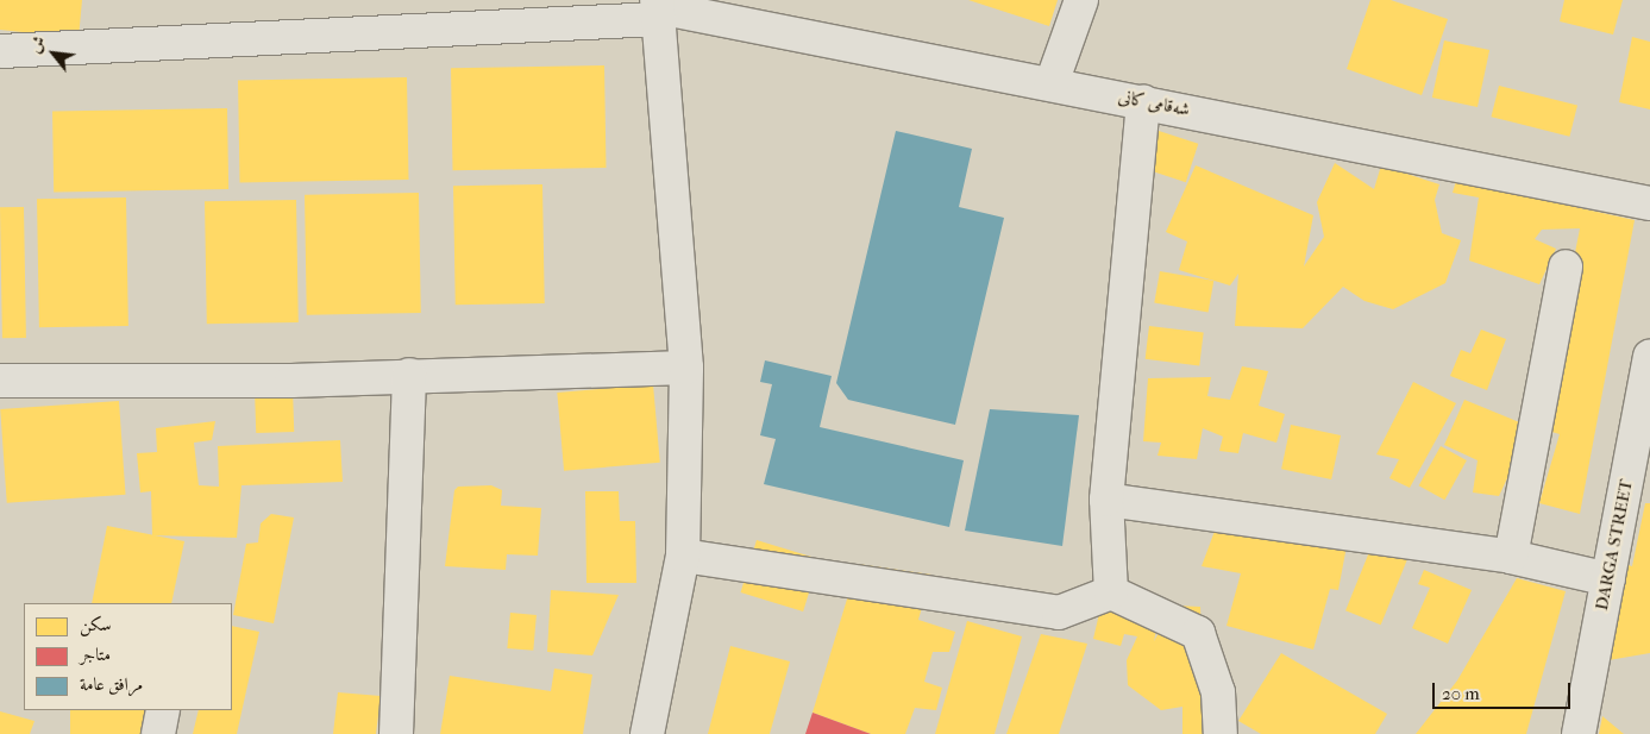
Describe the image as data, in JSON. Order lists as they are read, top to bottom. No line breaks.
{"streets":{"street":["شەقامی کانی","DARGA STREET"]},"legend":["سكن","متاجر","مرافق عامة"],"scale_bar":"20 m","north":"top left"}
